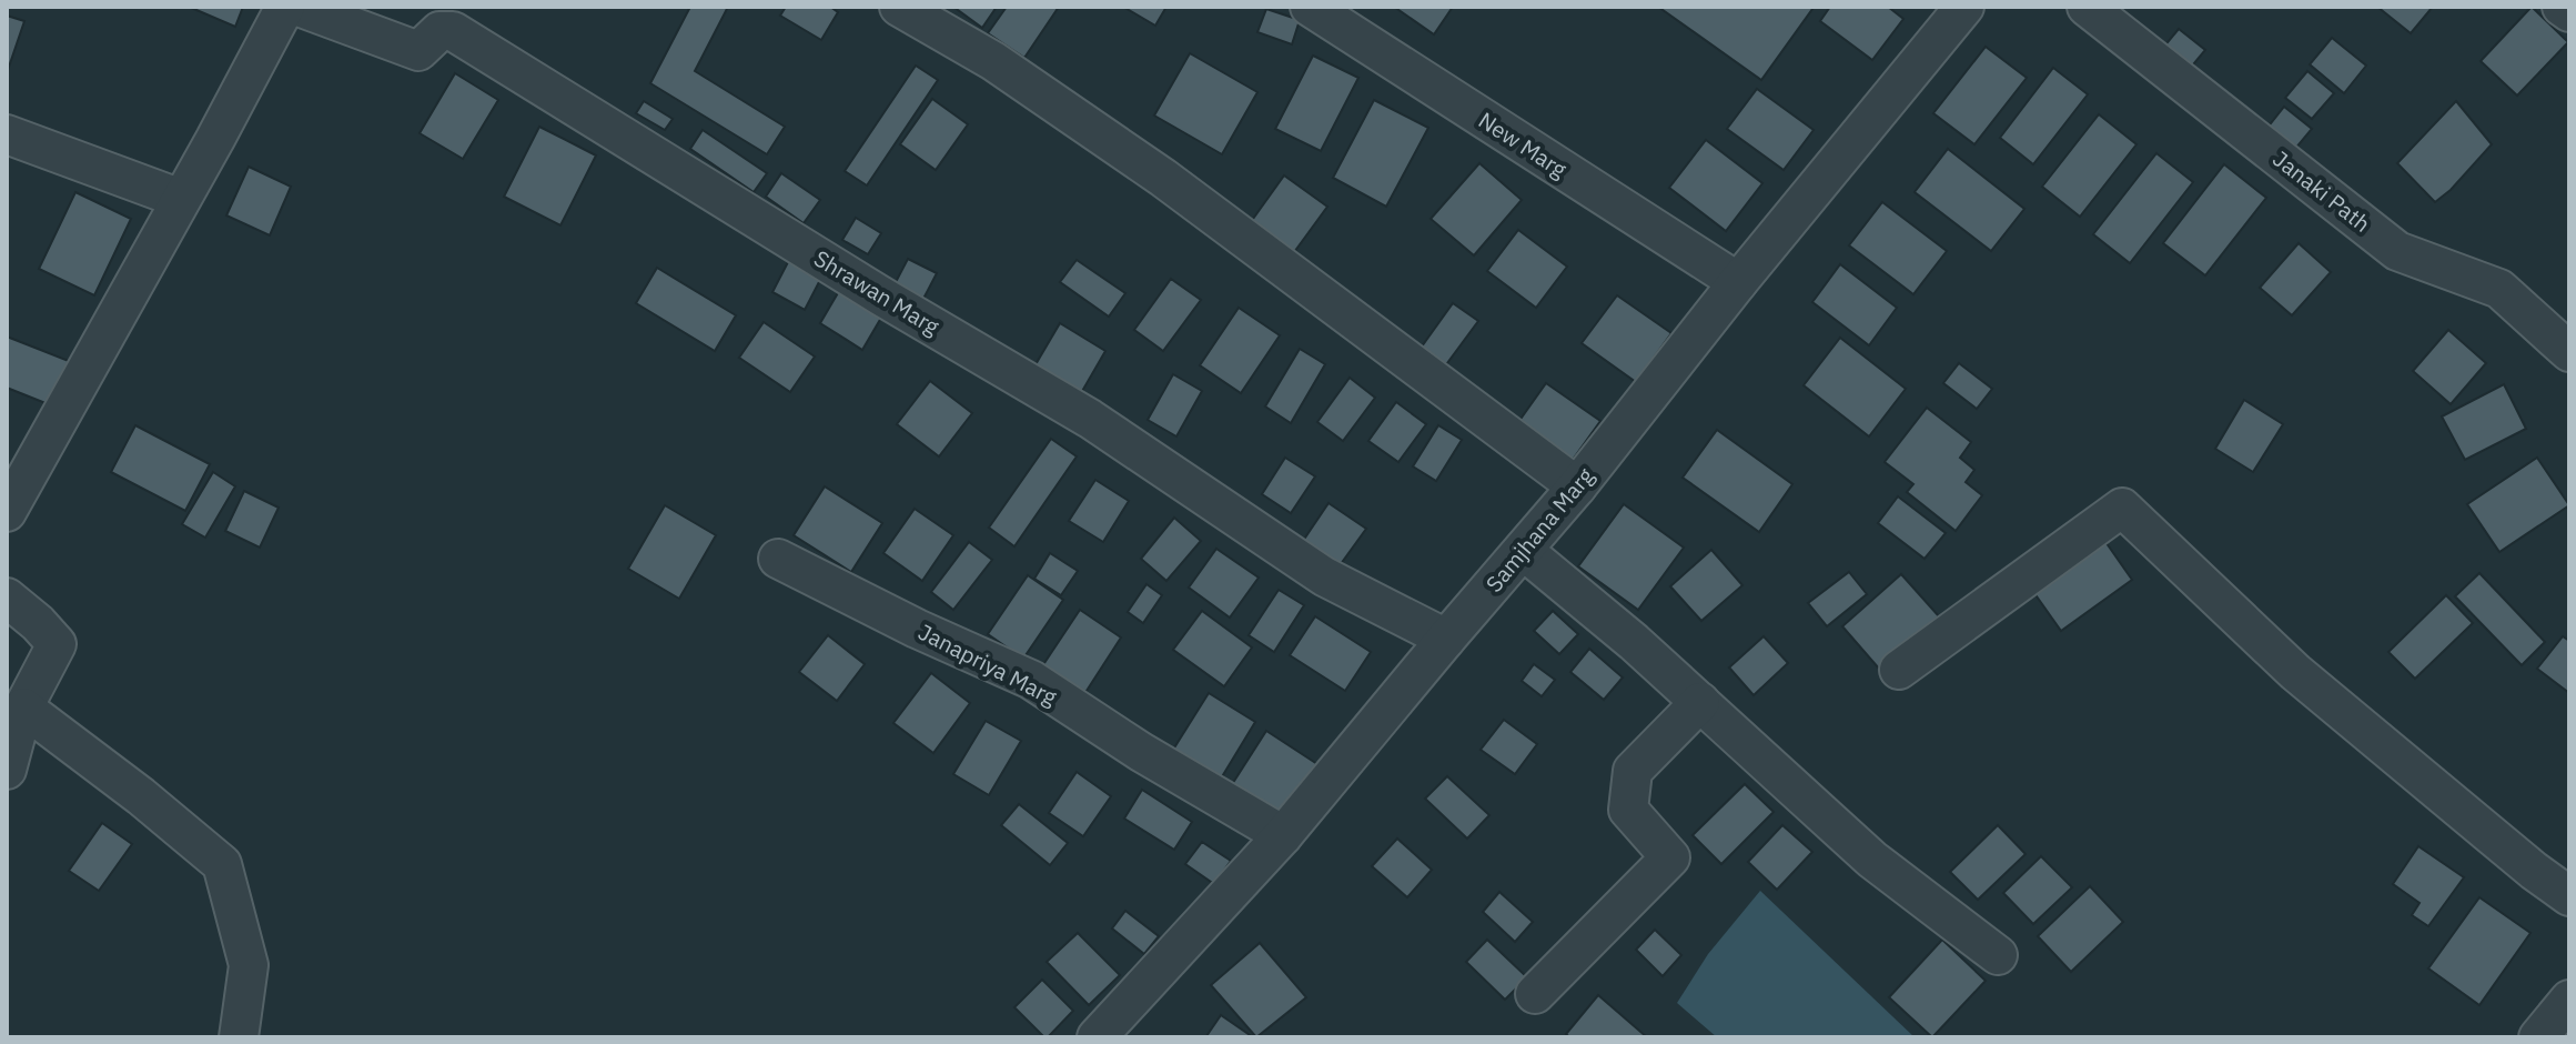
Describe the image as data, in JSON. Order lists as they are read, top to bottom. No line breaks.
{"streets":{"street":["New Marg","Janaki Path","Shrawan Marg","Samjhana Marg","Janapriya Marg"]},"crossings":[["New Marg","Samjhana Marg"],["Shrawan Marg","Samjhana Marg"],["Samjhana Marg","Janapriya Marg"]]}
